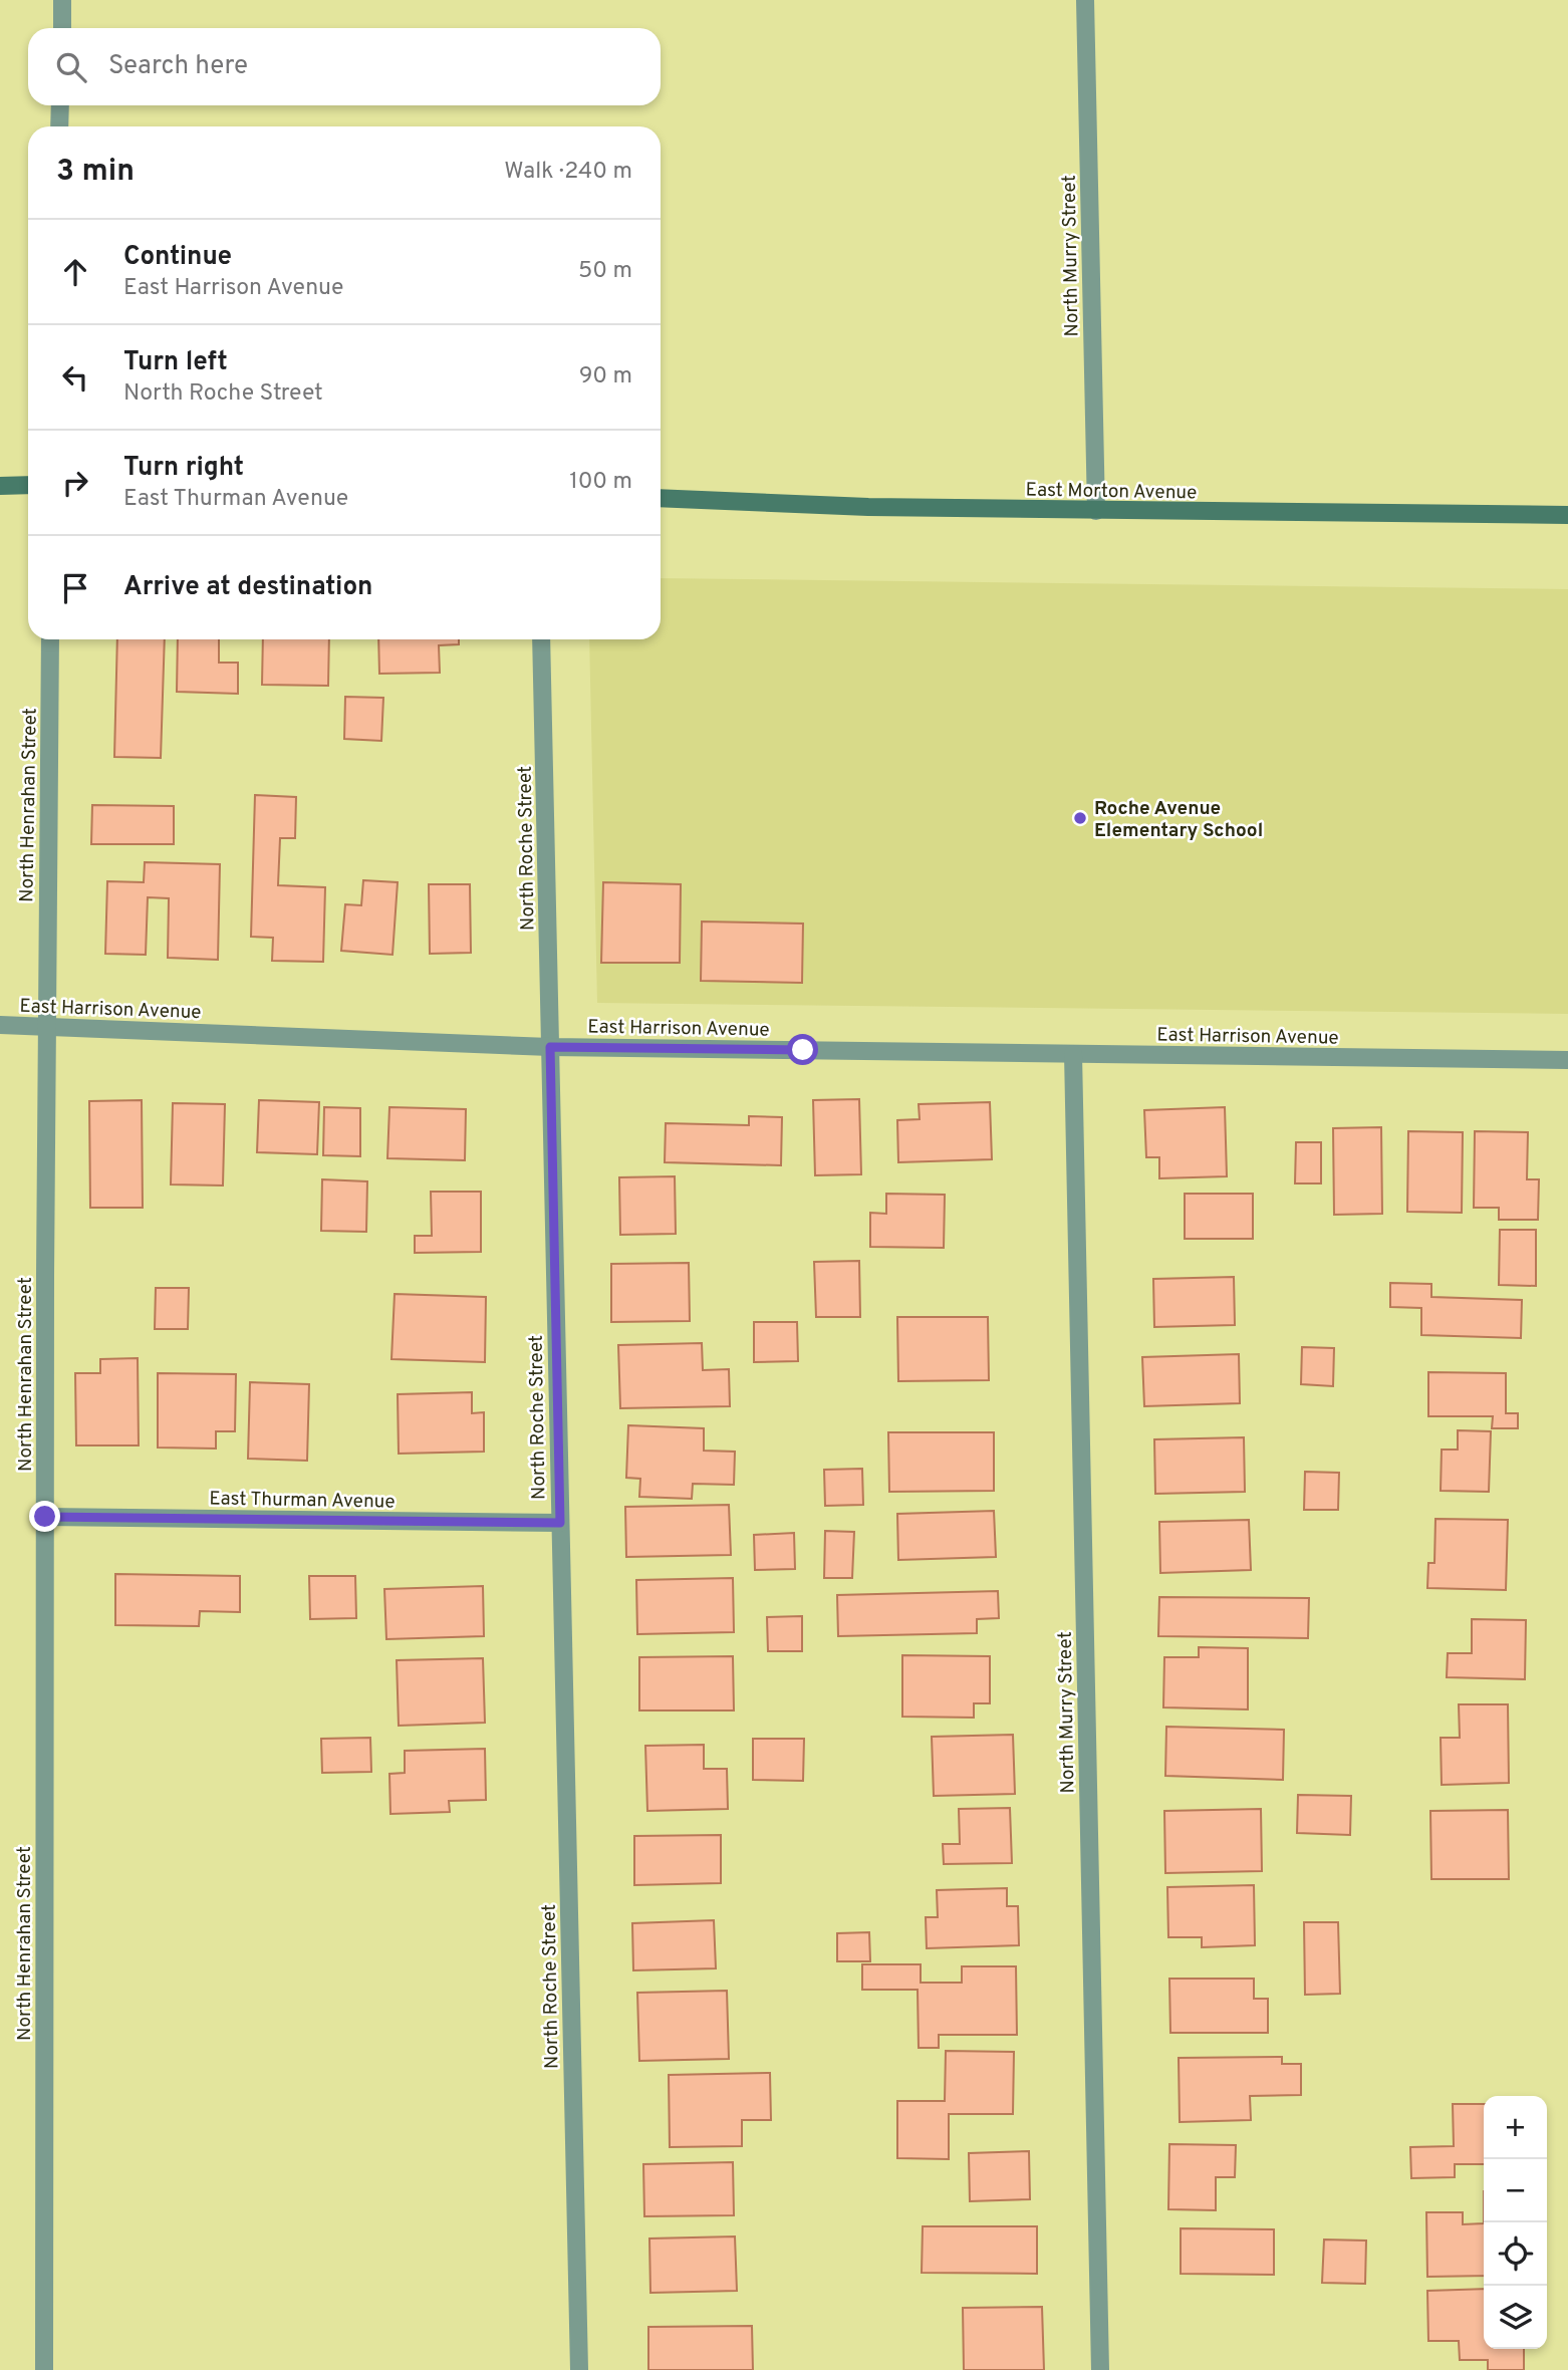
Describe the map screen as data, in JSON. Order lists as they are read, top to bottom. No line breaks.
{"streets":{"main road":["East Morton Avenue"],"street":["North Murry Street","North Henrahan Street","North Roche Street","East Harrison Avenue","East Thurman Avenue"]},"crossings":[["North Murry Street","East Morton Avenue"],["North Murry Street","East Harrison Avenue"],["North Henrahan Street","East Harrison Avenue"],["North Henrahan Street","East Thurman Avenue"],["North Roche Street","East Harrison Avenue"],["North Roche Street","East Thurman Avenue"]],"places":["Roche Avenue Elementary School"],"page":{"search":"Search here","heading":["3 min","Walk · 240 m"],"list":[["Continue","East Harrison Avenue","50 m"],["Turn left","North Roche Street","90 m"],["Turn right","East Thurman Avenue","100 m"],"Arrive at destination"],"map_buttons":["+","−"]}}
